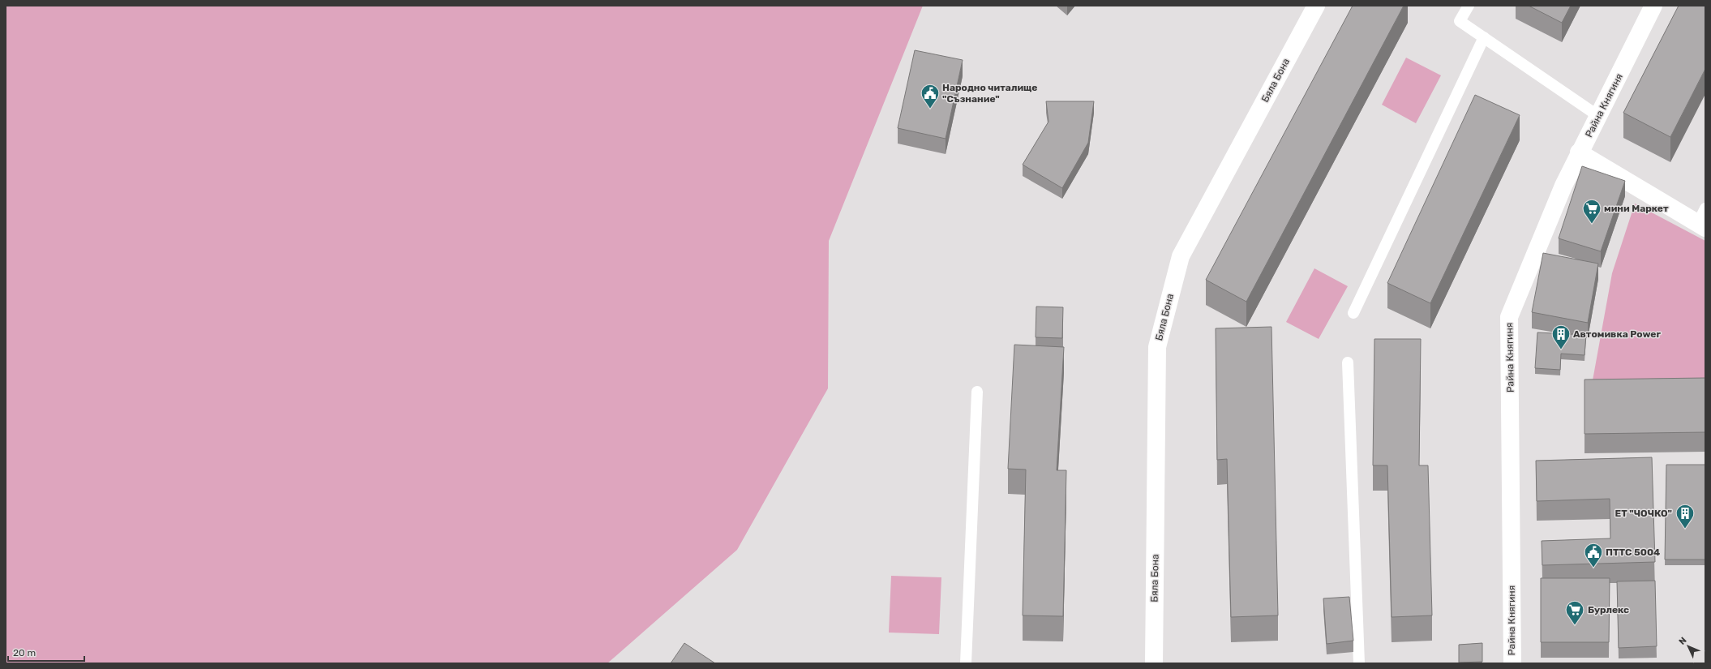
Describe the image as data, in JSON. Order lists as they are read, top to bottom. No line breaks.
{"streets":{"street":["Бяла Бона","Райна Княгиня"]},"places":{"public building":["Народно читалище \"Съзнание\"","ПТТС 5004"],"supermarket":["мини Маркет","Бурлекс"],"building":["Автомивка Power","ЕТ \"ЧОЧКО\""]},"scale_bar":"20 m","north":"top left"}
